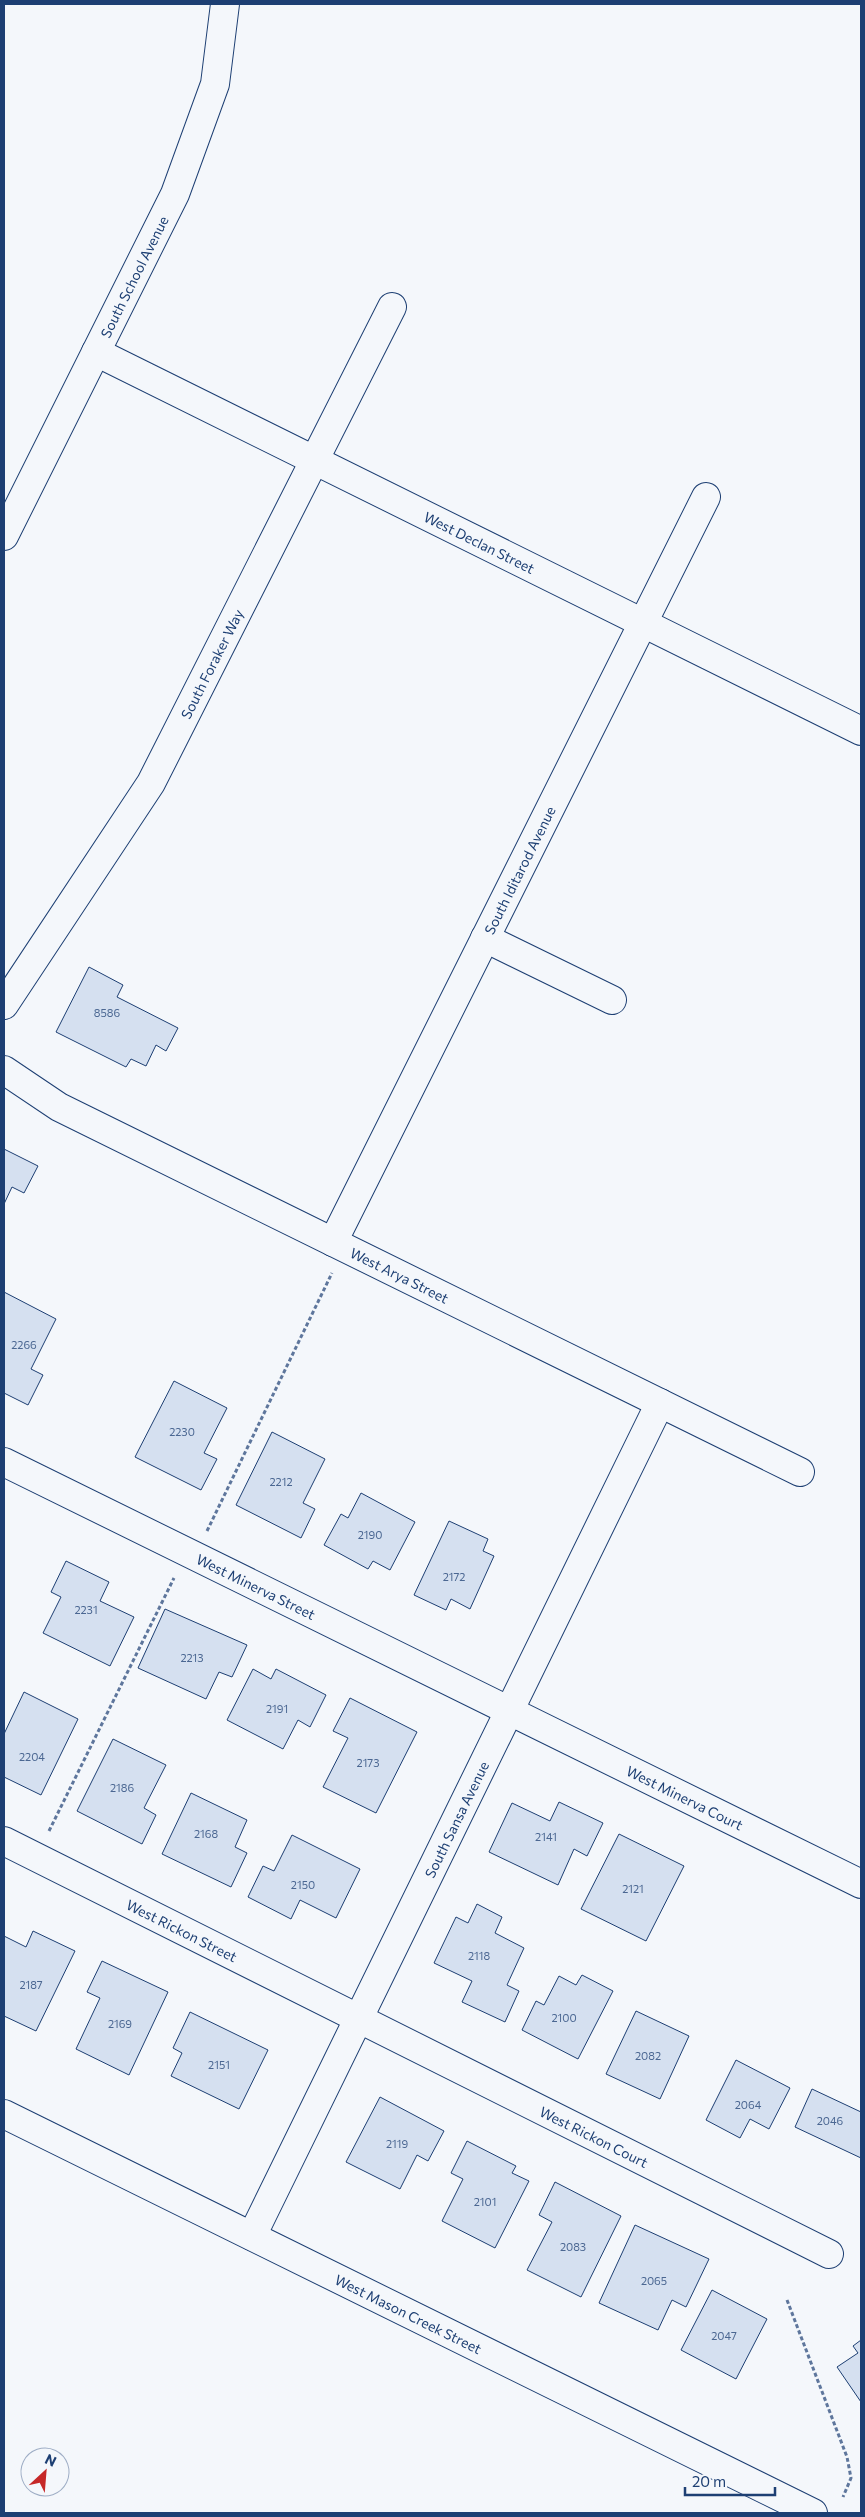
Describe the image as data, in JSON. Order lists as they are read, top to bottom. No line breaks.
{"streets":{"street":["South School Avenue","West Declan Street","South Foraker Way","South Iditarod Avenue","West Arya Street","West Minerva Street","West Minerva Court","South Sansa Avenue","West Rickon Street","West Rickon Court","West Mason Creek Street"]},"crossings":[["South School Avenue","West Declan Street"],["West Declan Street","South Foraker Way"],["West Declan Street","South Iditarod Avenue"],["South Iditarod Avenue","West Arya Street"],["West Arya Street","South Sansa Avenue"],["West Minerva Street","West Minerva Court"],["West Minerva Street","South Sansa Avenue"],["West Minerva Court","South Sansa Avenue"],["South Sansa Avenue","West Rickon Street"],["South Sansa Avenue","West Rickon Court"],["South Sansa Avenue","West Mason Creek Street"],["West Rickon Street","West Rickon Court"]],"house_numbers":["8586","2266","2230","2212","2190","2172","2231","2213","2191","2204","2173","2186","2168","2141","2150","2121","2118","2187","2100","2169","2082","2151","2064","2046","2119","2101","2083","2065","2047"],"scale_bar":"20 m","north":"top right"}
